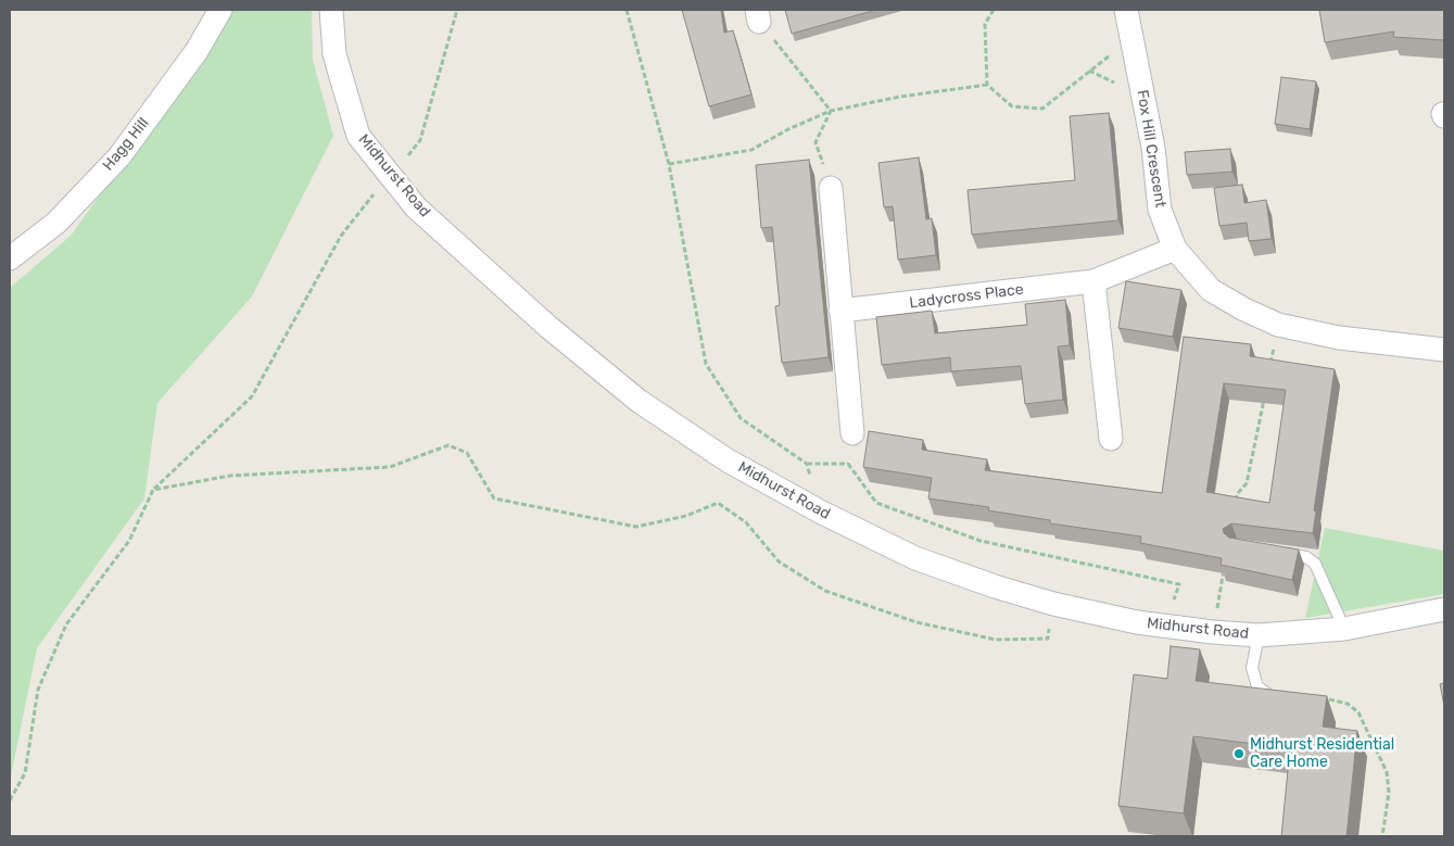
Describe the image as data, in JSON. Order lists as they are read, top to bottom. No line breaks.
{"streets":{"street":["Hagg Hill","Fox Hill Crescent","Midhurst Road","Ladycross Place"]},"crossings":[["Fox Hill Crescent","Ladycross Place"]],"places":["Midhurst Residential Care Home"]}
